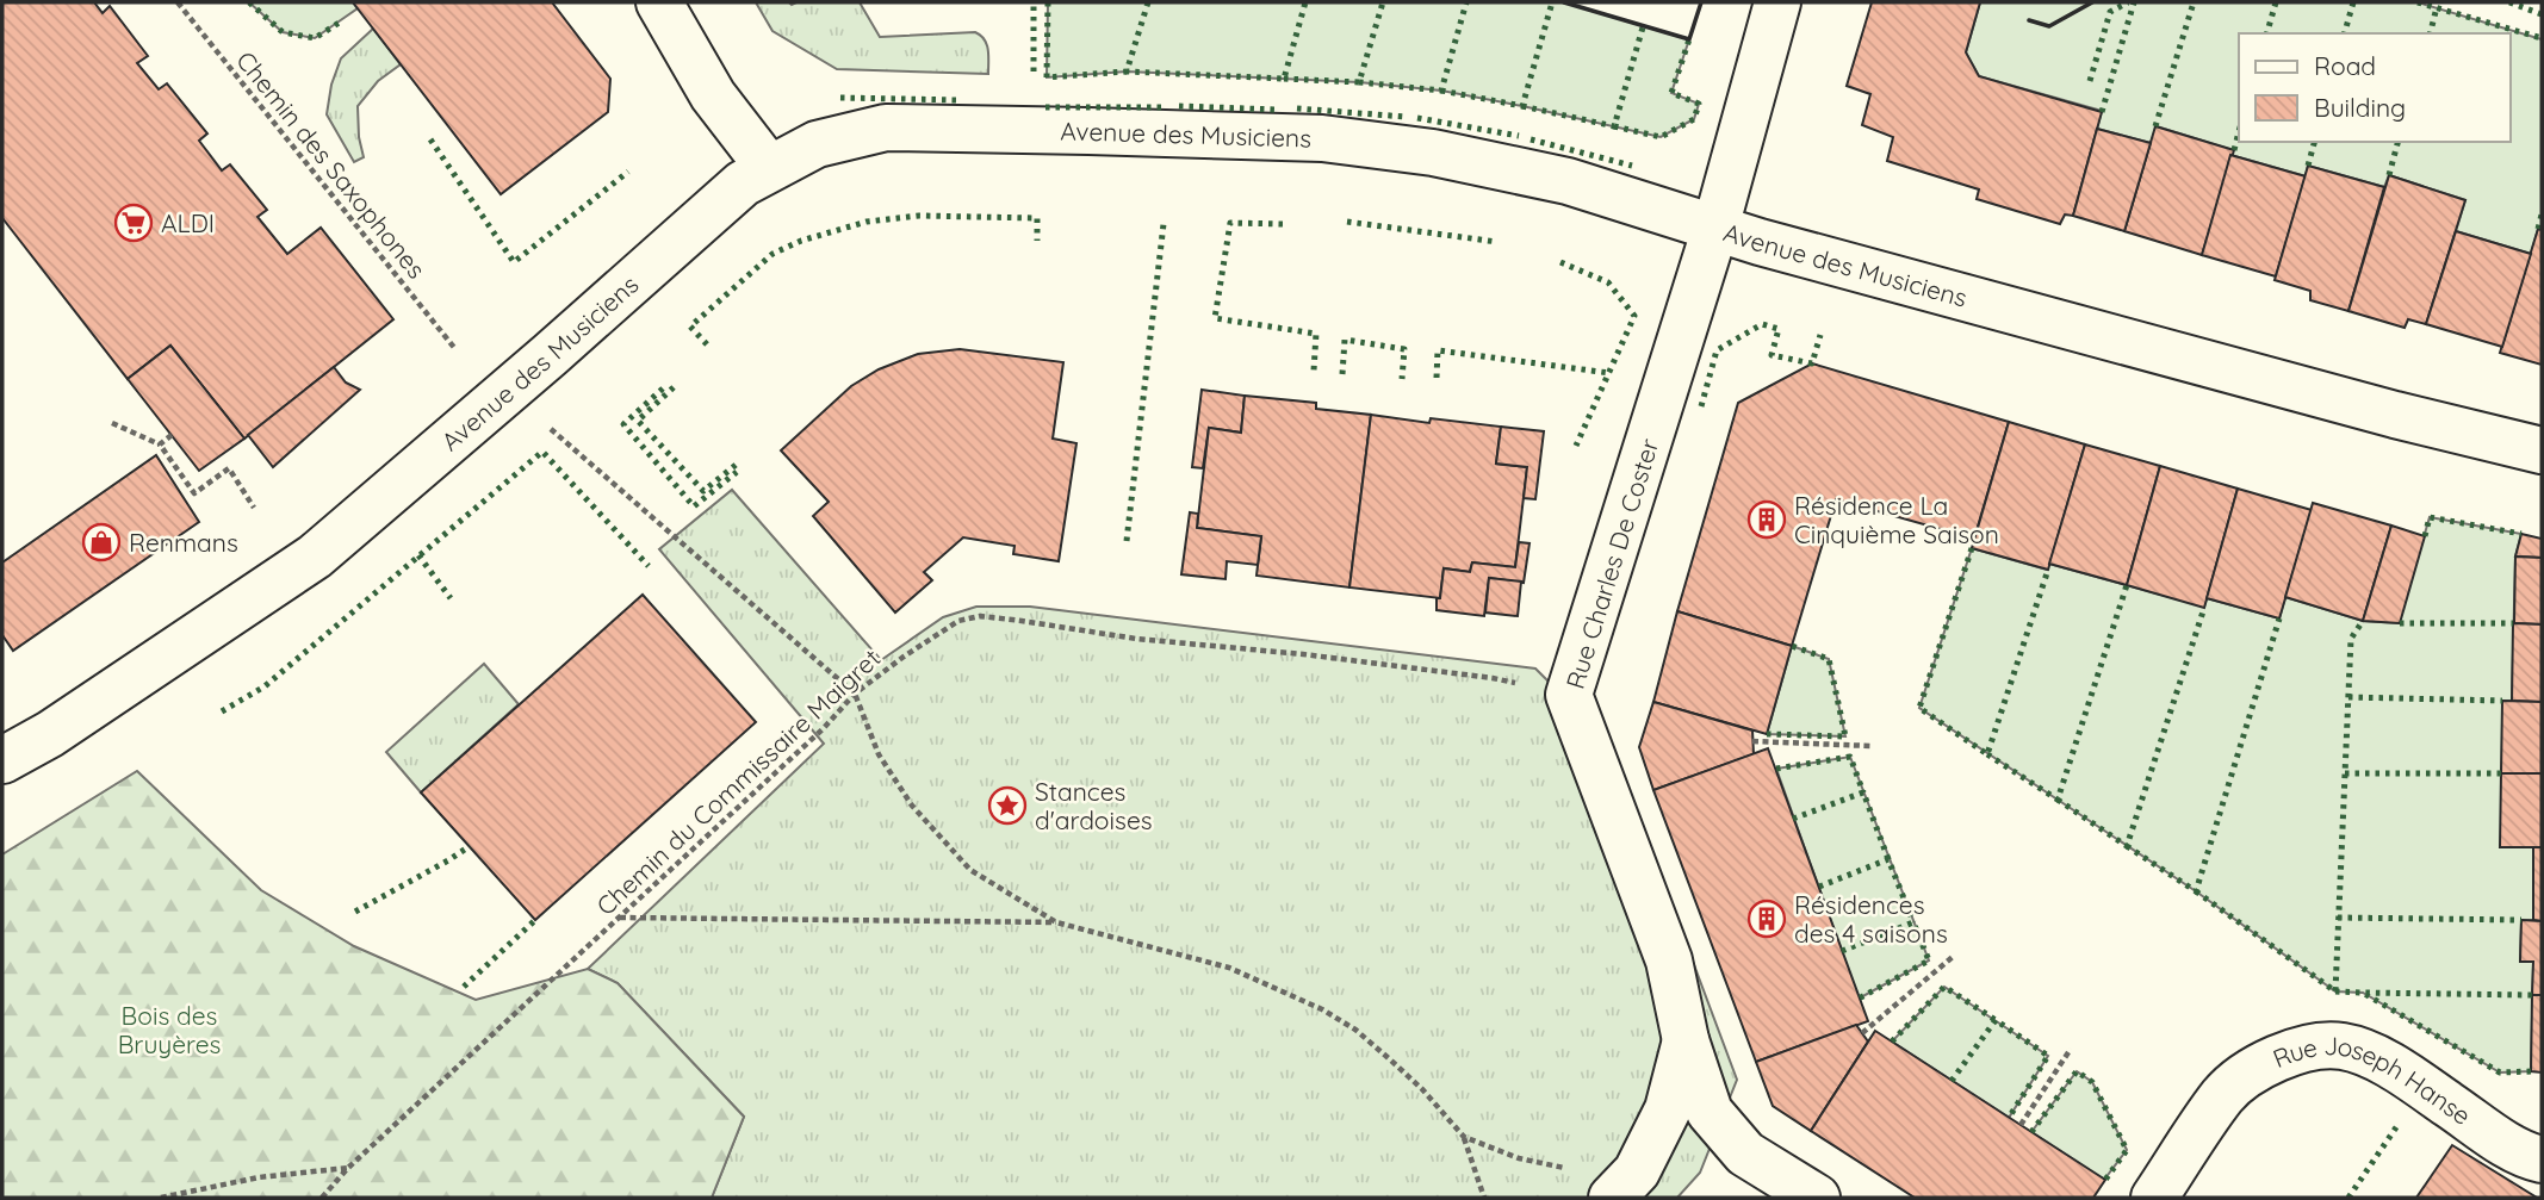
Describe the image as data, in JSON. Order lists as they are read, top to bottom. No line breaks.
{"streets":{"street":["Avenue des Musiciens","Rue Charles De Coster","Rue Joseph Hanse"],"path":["Chemin des Saxophones","Chemin du Commissaire Maigret"]},"crossings":[["Avenue des Musiciens","Rue Charles De Coster"],["Rue Charles De Coster","Chemin du Commissaire Maigret"]],"parks":["Bois des Bruyères"],"places":{"supermarket":["ALDI"],"building":["Résidence La Cinquième Saison","Résidences des 4 saisons"],"shop":["Renmans"],"place":["Stances d'ardoises"]},"legend":["Road","Building"]}
